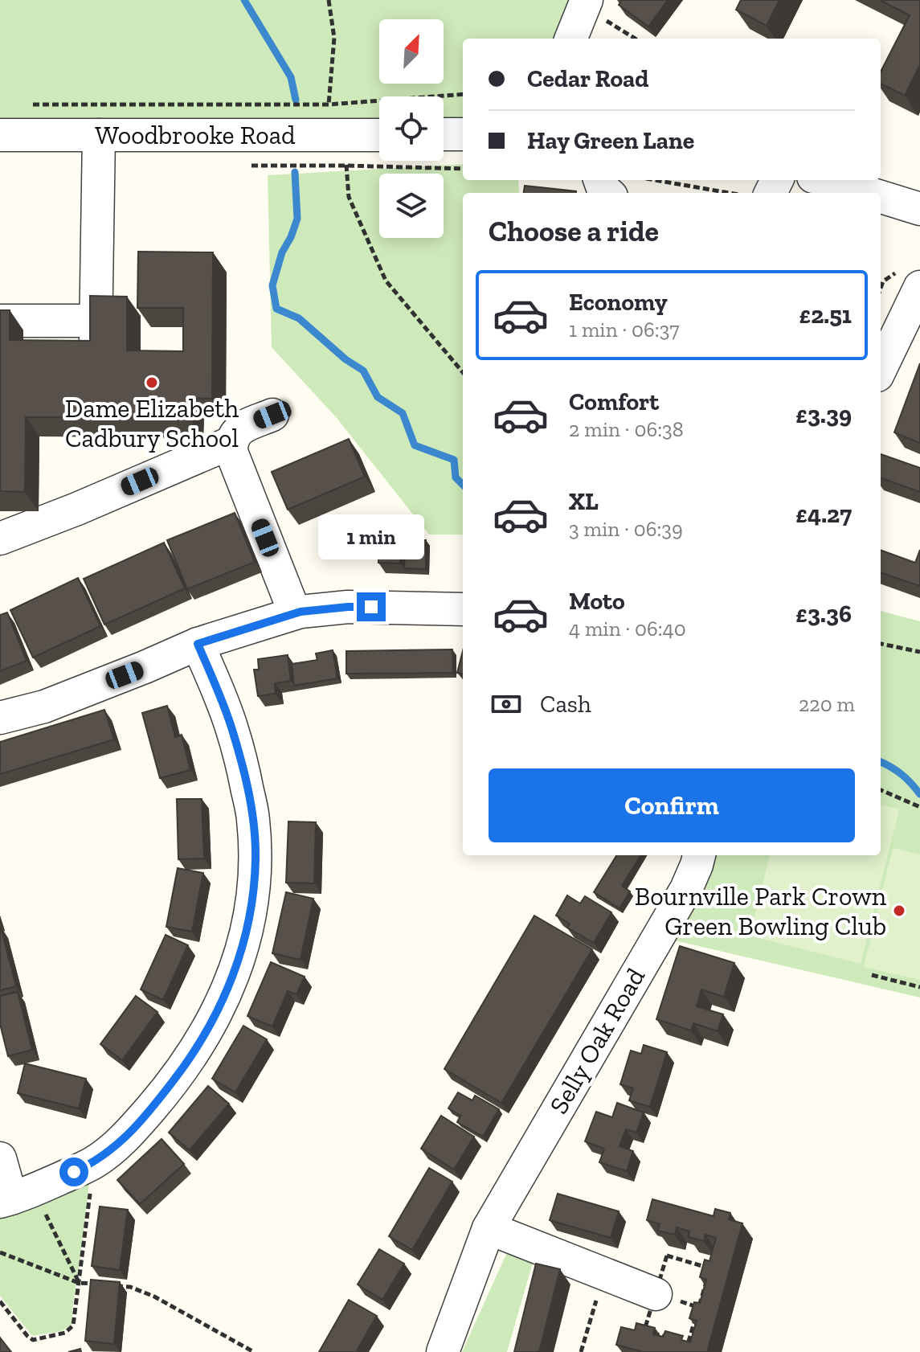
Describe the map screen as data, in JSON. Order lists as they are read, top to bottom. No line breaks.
{"streets":{"street":["Woodbrooke Road","Selly Oak Road"]},"places":["Dame Elizabeth Cadbury School","Bournville Park Crown Green Bowling Club"],"north":"top right","page":{"banner":["Cedar Road","Hay Green Lane"],"heading":"Choose a ride","list":[{"name":"Economy","note":"1 min · 06:37","value":"£2.51"},{"name":"Comfort","note":"2 min · 06:38","value":"£3.39"},{"name":"XL","note":"3 min · 06:39","value":"£4.27"},{"name":"Moto","note":"4 min · 06:40","value":"£3.36"}],"bubble":"1 min","pay":["Cash","220 m"],"buttons":"Confirm"}}
